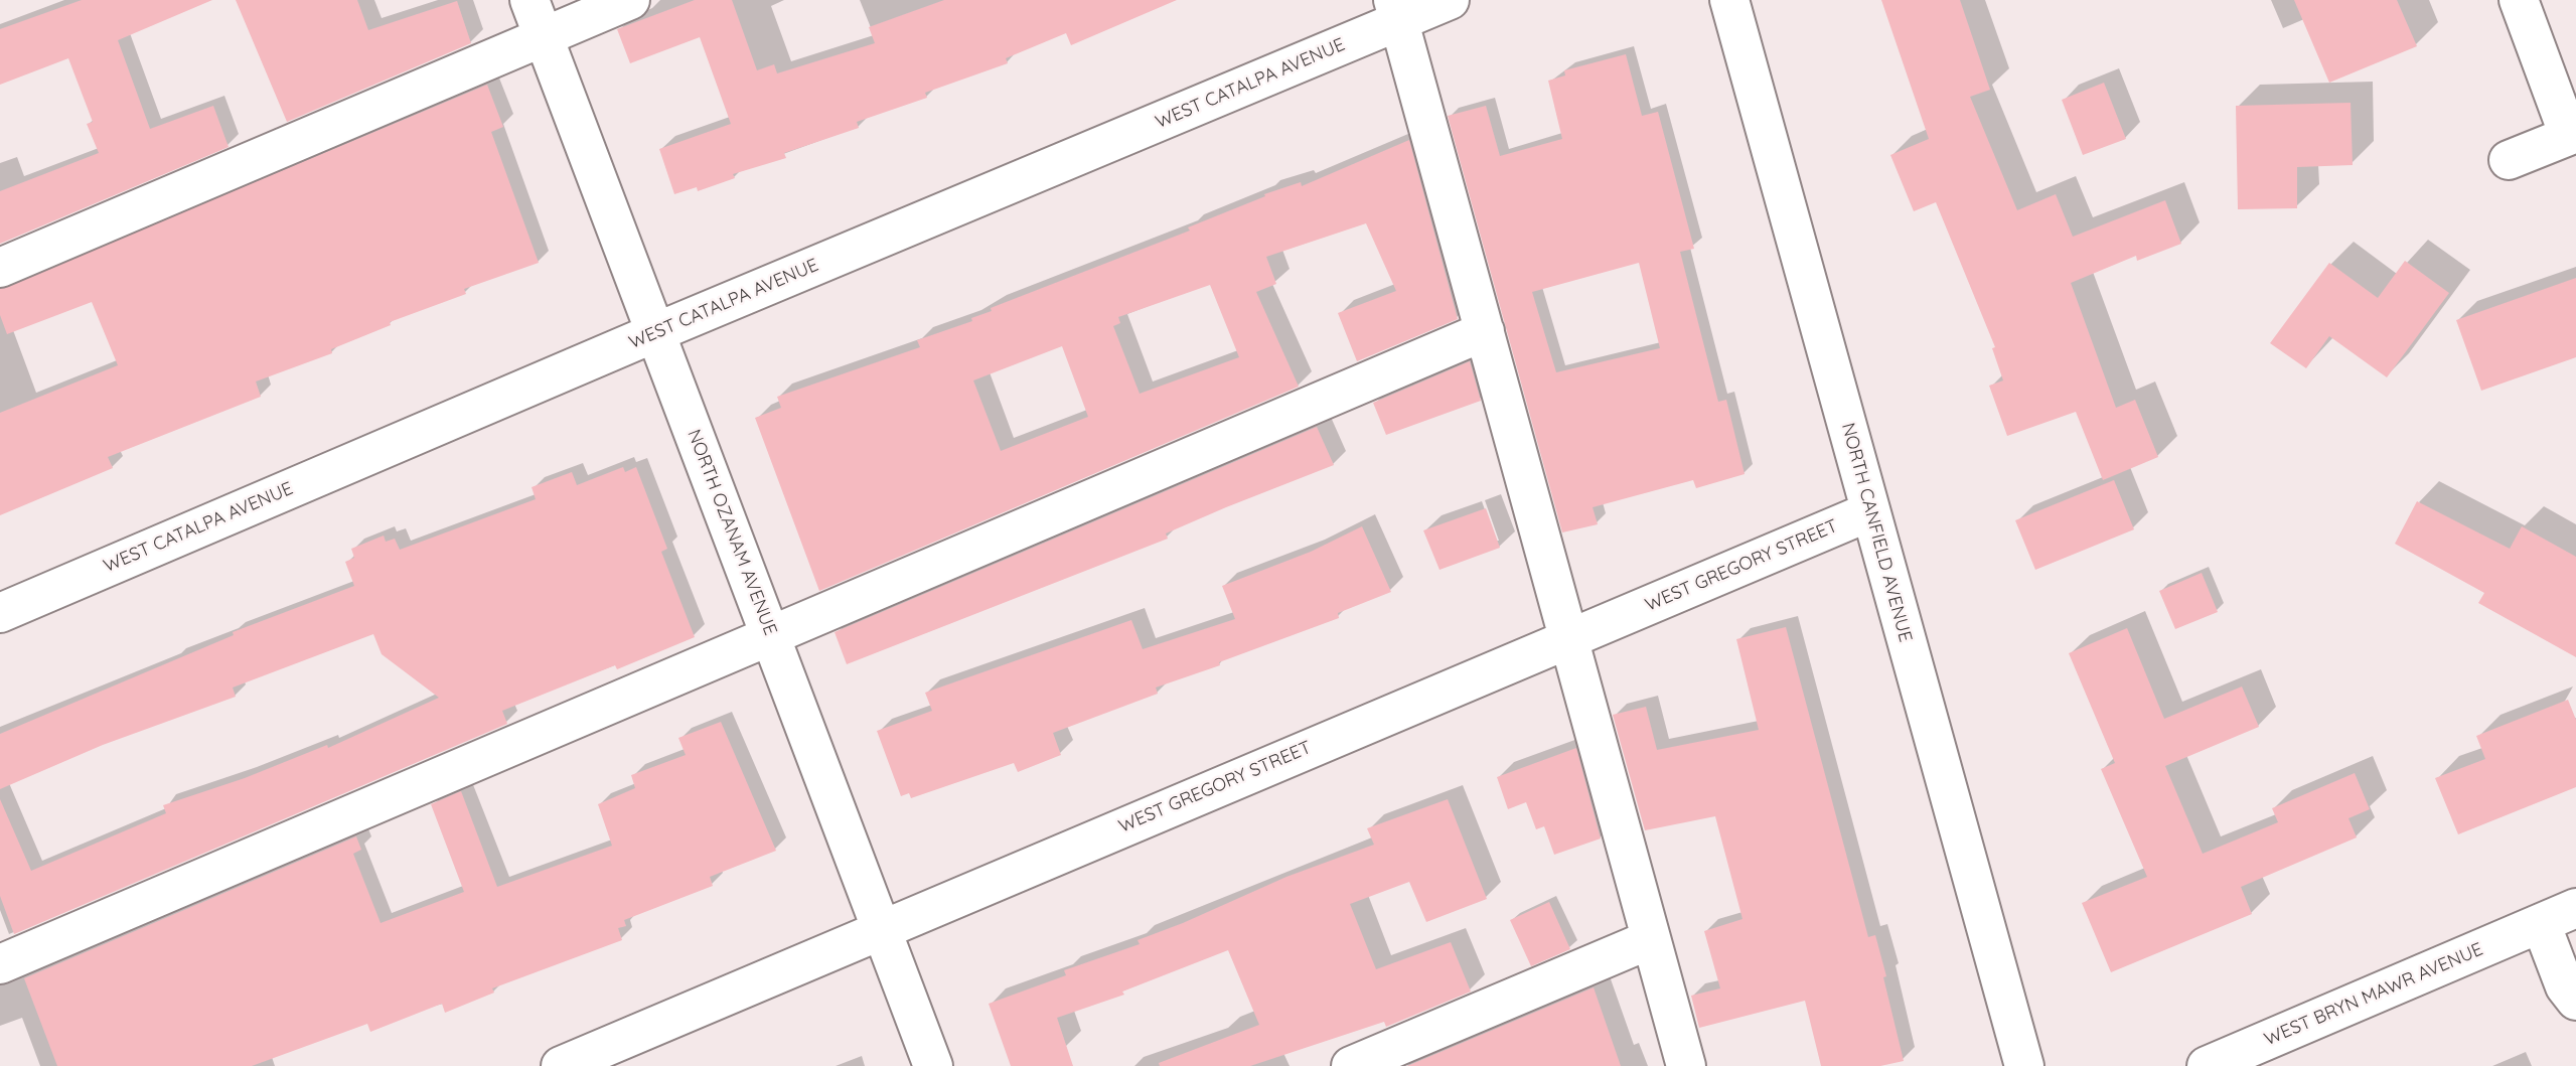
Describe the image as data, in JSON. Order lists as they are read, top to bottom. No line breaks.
{"streets":{"street":["WEST CATALPA AVENUE","NORTH OZANAM AVENUE","NORTH CANFIELD AVENUE","WEST GREGORY STREET","WEST BRYN MAWR AVENUE"]},"crossings":[["WEST CATALPA AVENUE","NORTH OZANAM AVENUE"],["NORTH OZANAM AVENUE","WEST GREGORY STREET"],["NORTH CANFIELD AVENUE","WEST GREGORY STREET"]]}
